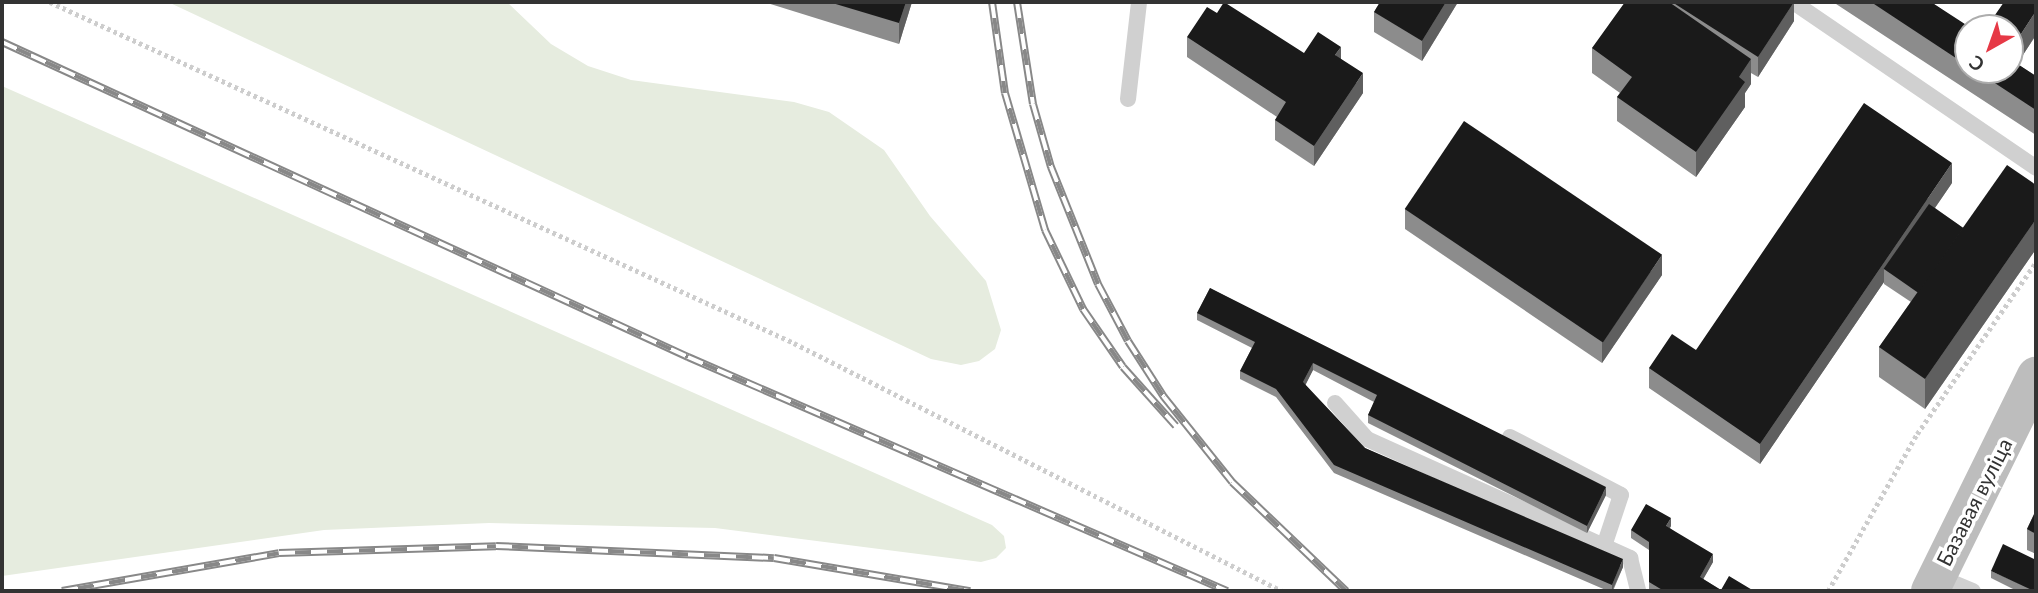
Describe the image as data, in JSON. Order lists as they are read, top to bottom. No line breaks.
{"streets":{"street":["Базавая вуліца"]},"north":"bottom left"}
